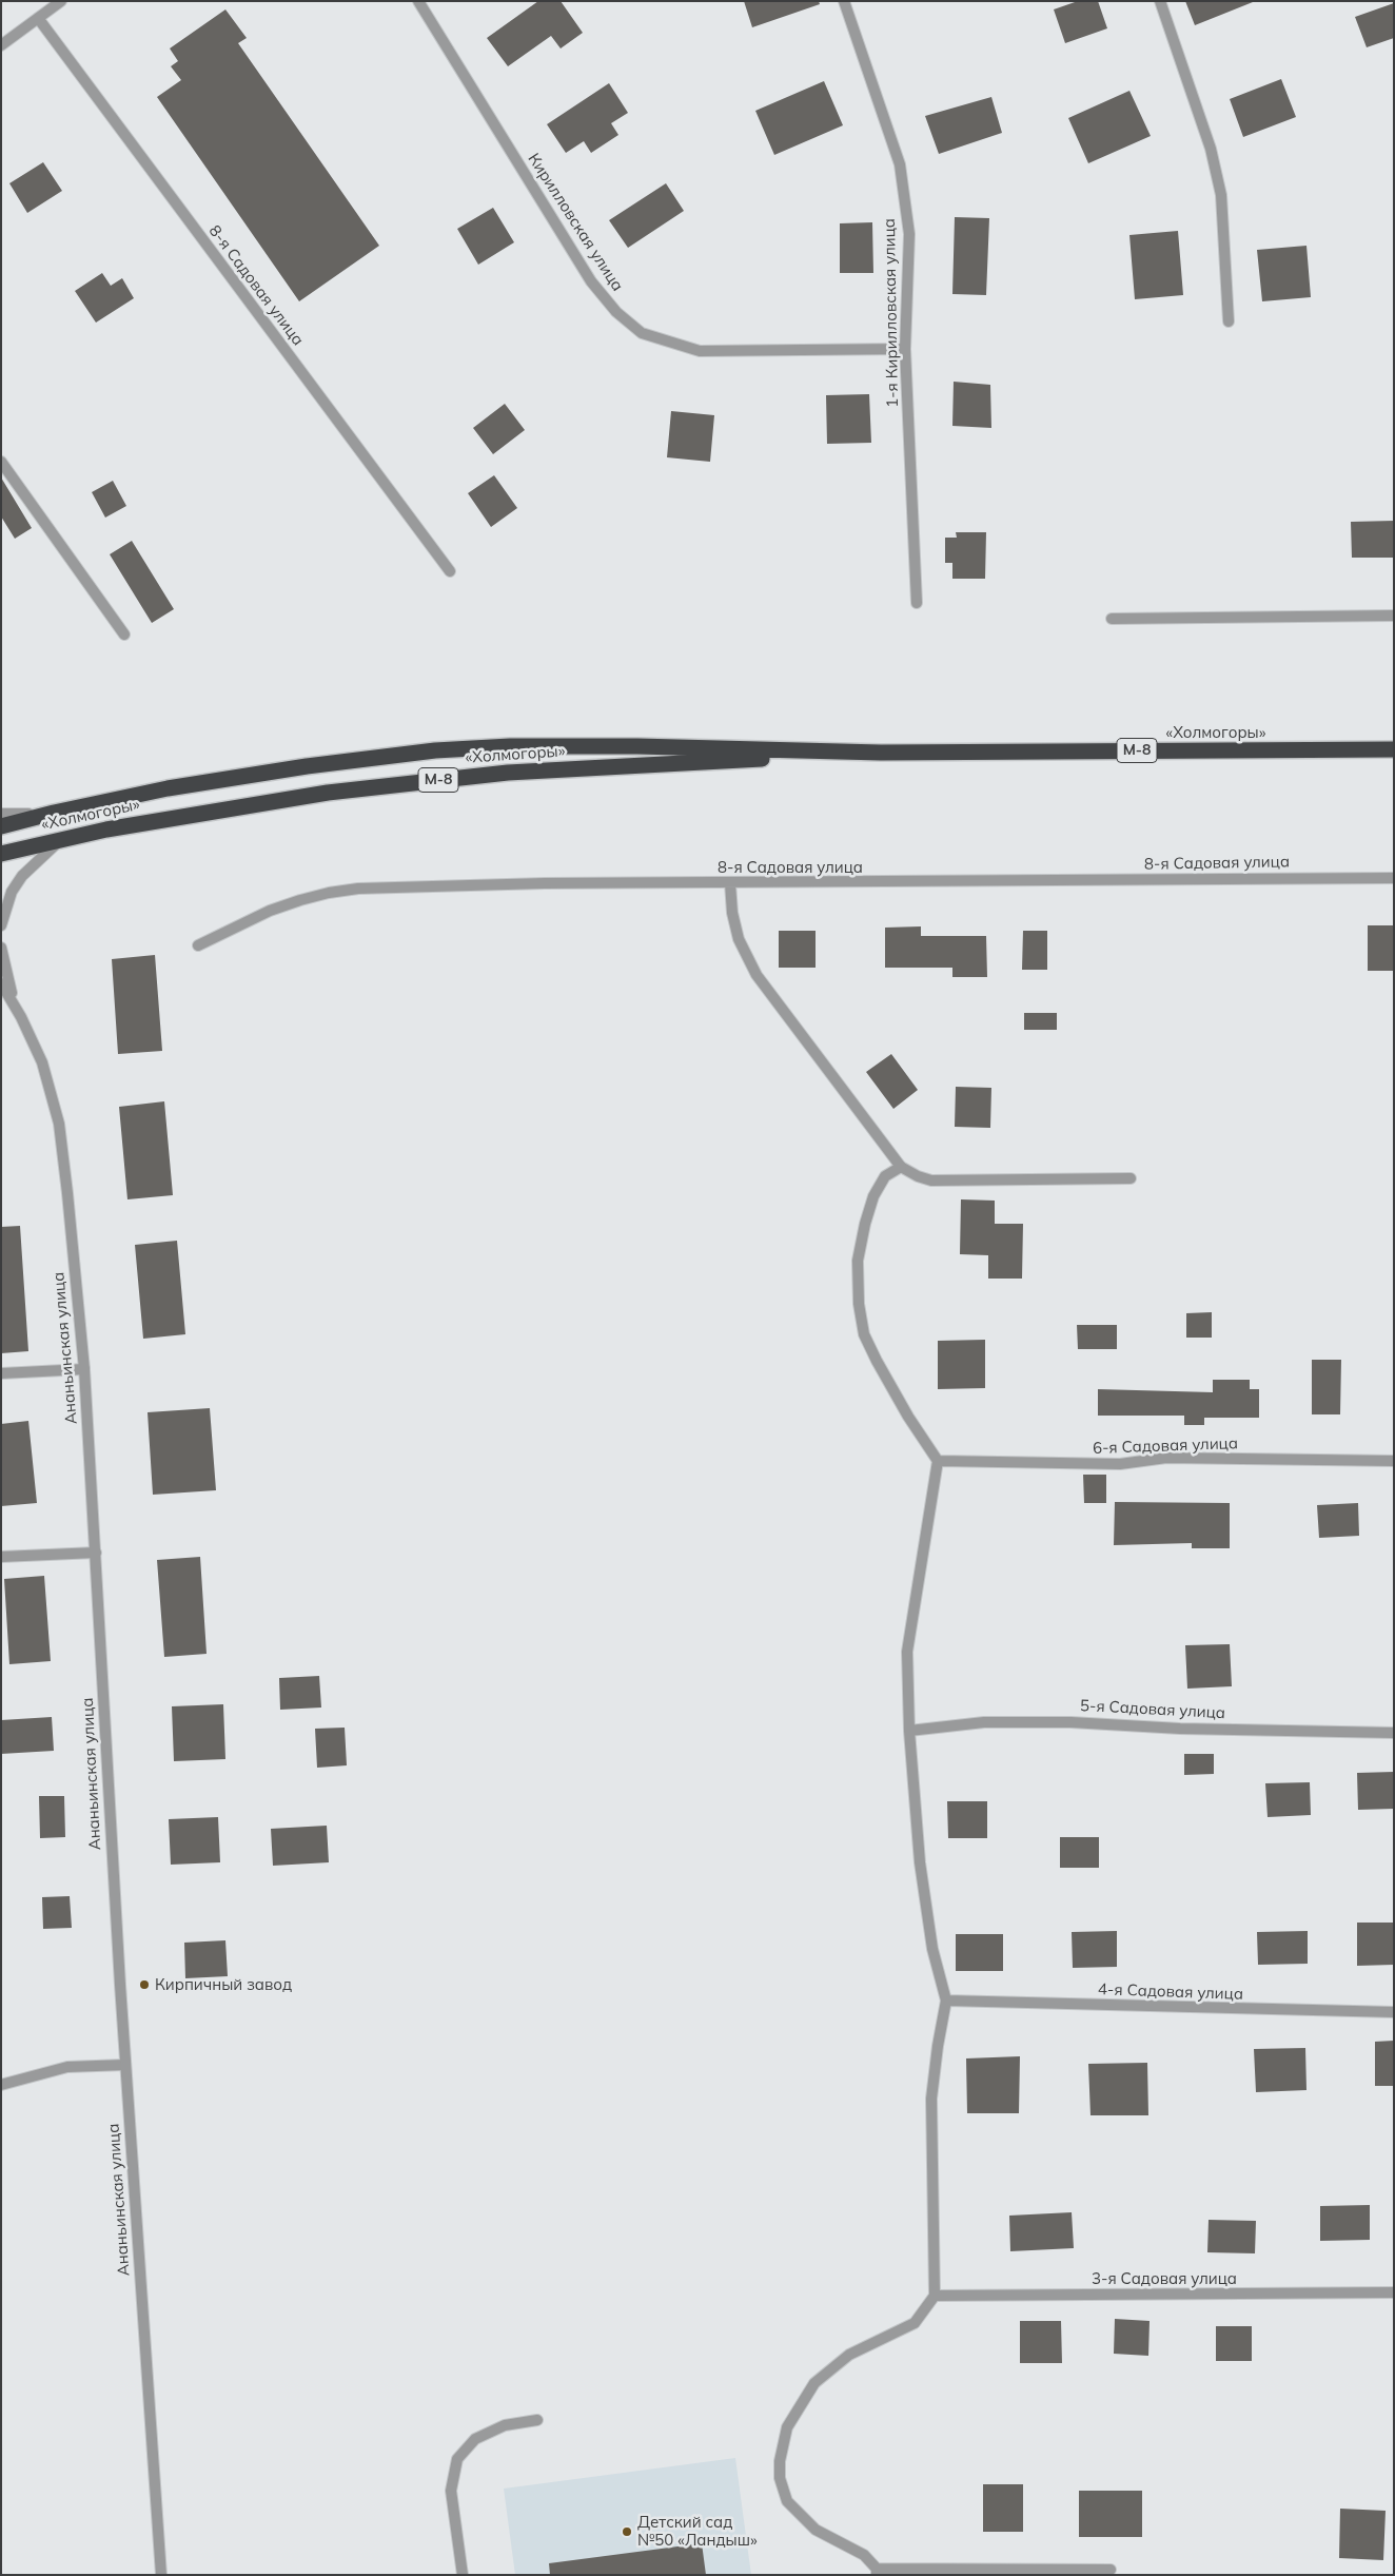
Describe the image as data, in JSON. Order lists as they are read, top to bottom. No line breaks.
{"streets":{"highway":["«Холмогоры»","М-8"],"street":["Кирилловская улица","8-я Садовая улица","1-я Кирилловская улица","Ананьинская улица","6-я Садовая улица","5-я Садовая улица","4-я Садовая улица","3-я Садовая улица"]},"crossings":[["Кирилловская улица","1-я Кирилловская улица"]],"places":["Кирпичный завод","Детский сад №50 «Ландыш»"]}
